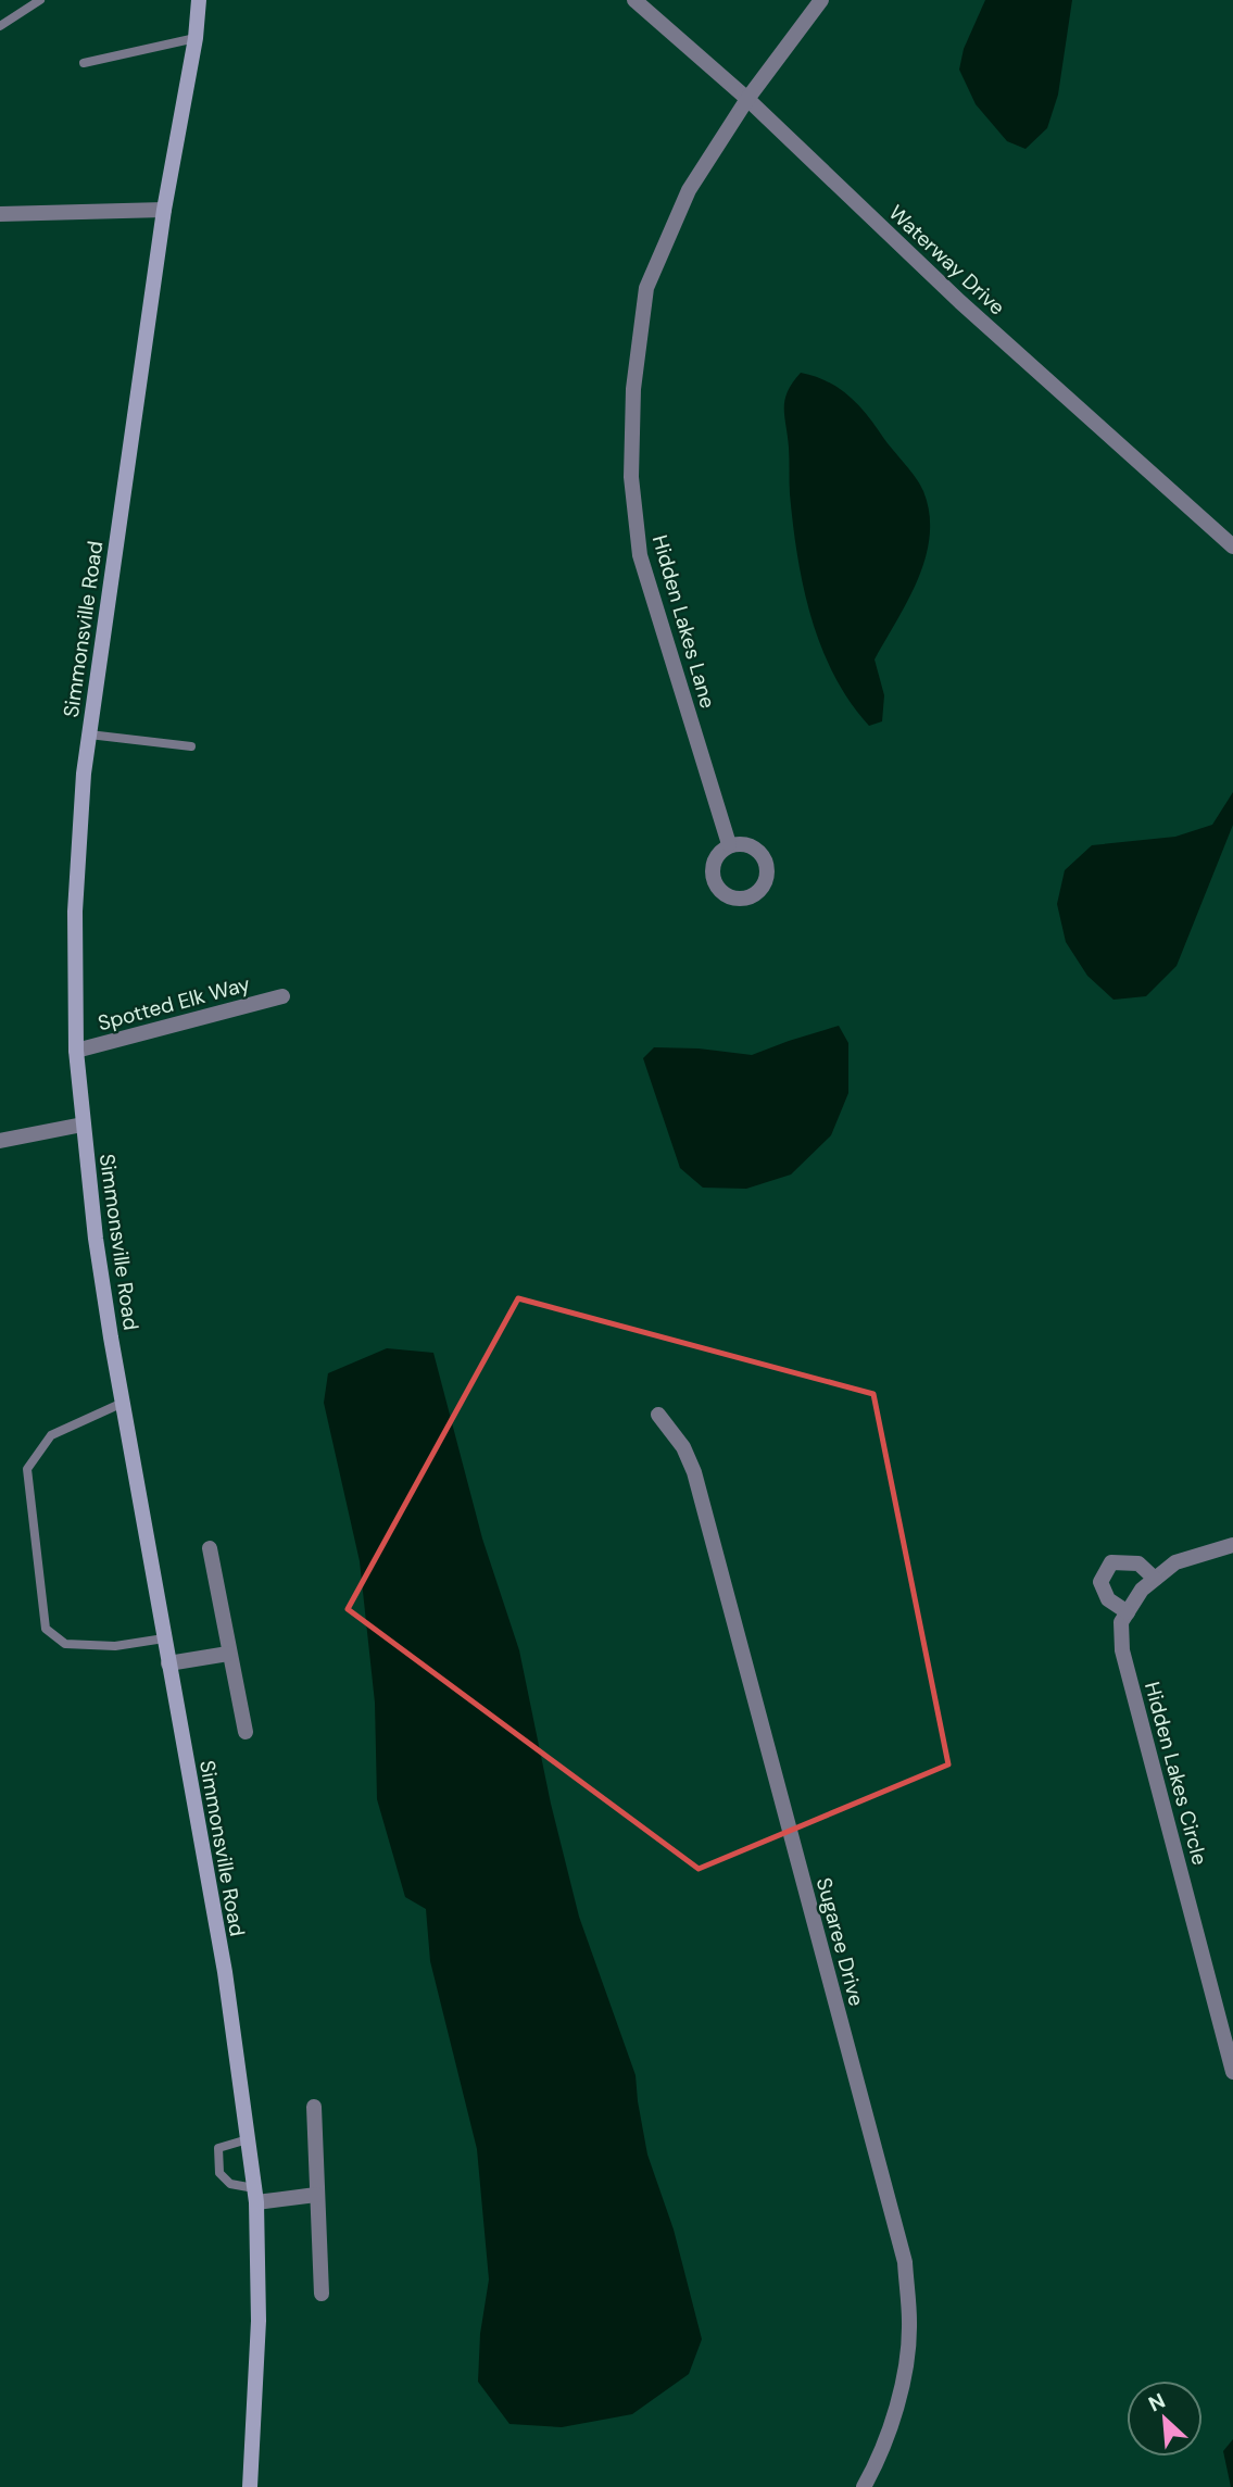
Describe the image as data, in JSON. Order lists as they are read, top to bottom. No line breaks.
{"streets":{"street":["Waterway Drive","Hidden Lakes Lane","Simmonsville Road","Spotted Elk Way","Hidden Lakes Circle","Sugaree Drive"]},"crossings":[["Waterway Drive","Hidden Lakes Lane"],["Simmonsville Road","Spotted Elk Way"]],"north":"top left"}
